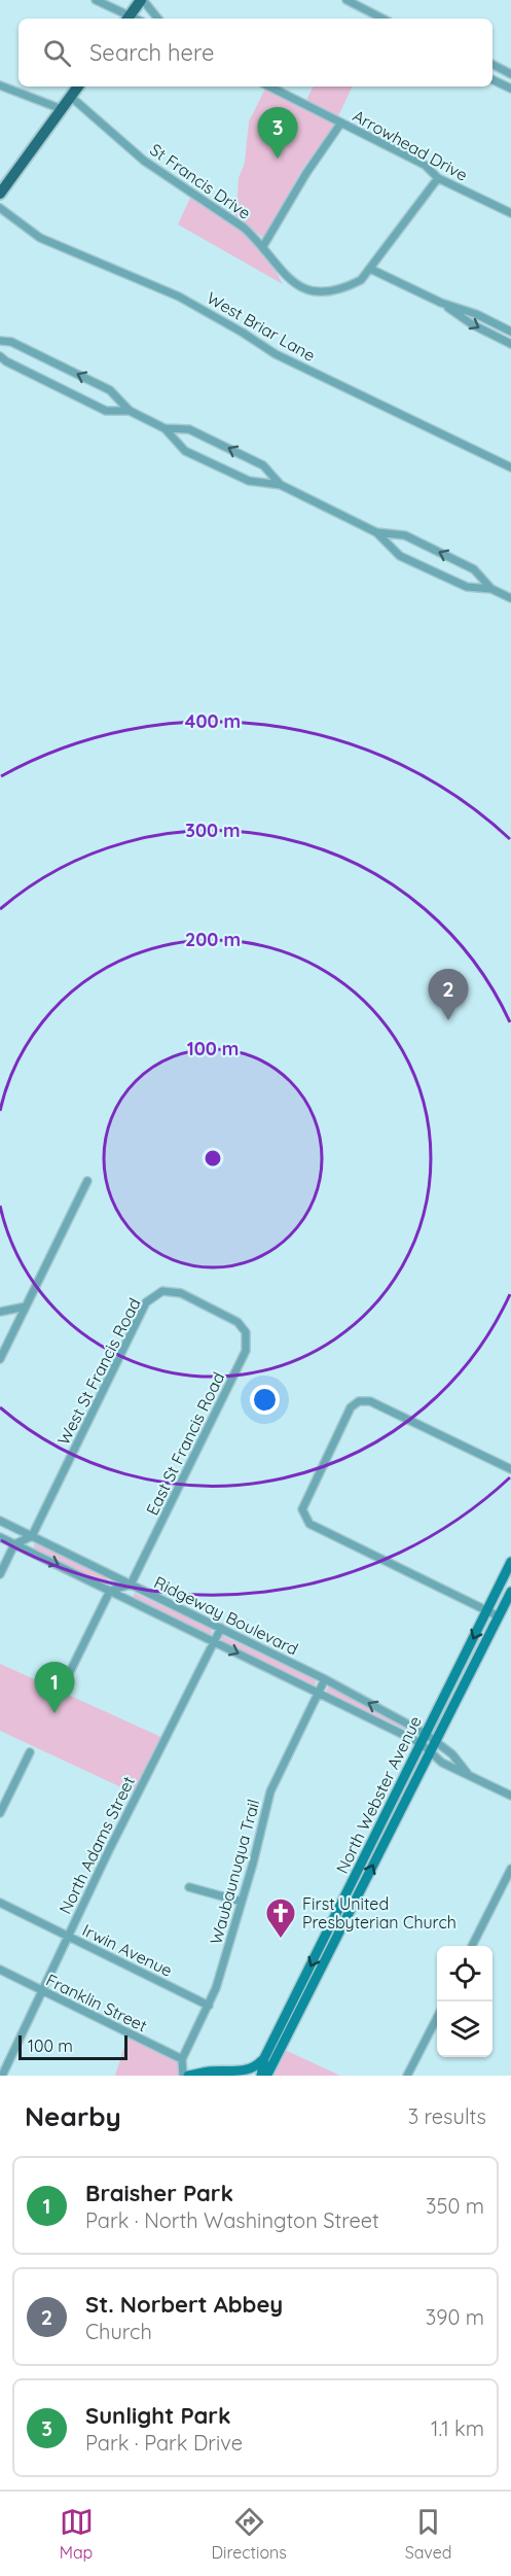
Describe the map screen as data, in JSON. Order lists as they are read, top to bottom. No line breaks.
{"streets":{"main road":["North Webster Avenue"],"street":["Arrowhead Drive","St Francis Drive","West Briar Lane","West St Francis Road","East St Francis Road","Ridgeway Boulevard","North Adams Street","Waubaunuqua Trail","Irwin Avenue","Franklin Street"]},"crossings":[["Arrowhead Drive","St Francis Drive"],["West St Francis Road","East St Francis Road"],["West St Francis Road","Ridgeway Boulevard"],["East St Francis Road","Ridgeway Boulevard"],["Ridgeway Boulevard","North Webster Avenue"],["Ridgeway Boulevard","North Adams Street"],["Ridgeway Boulevard","Waubaunuqua Trail"],["North Adams Street","Irwin Avenue"],["North Adams Street","Franklin Street"],["Waubaunuqua Trail","Irwin Avenue"],["Waubaunuqua Trail","Franklin Street"]],"places":{"church":["First United Presbyterian Church"]},"scale_bar":"100 m","page":{"search":"Search here","pins":["3","2","1"],"scale":"100 m","heading":["Nearby","3 results"],"list":[{"mark":"1","name":"Braisher Park","note":"Park · North Washington Street","value":"350 m"},{"mark":"2","name":"St. Norbert Abbey","note":"Church","value":"390 m"},{"mark":"3","name":"Sunlight Park","note":"Park · Park Drive","value":"1.1 km"}],"nav":["Map","Directions","Saved"]},"rings":["400 m","300 m","200 m","100 m"]}
